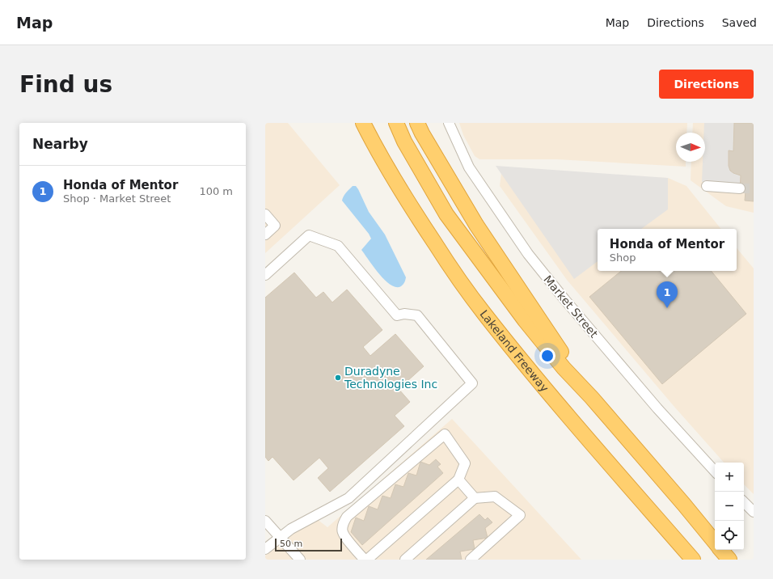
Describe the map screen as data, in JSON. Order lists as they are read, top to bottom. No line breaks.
{"streets":{"highway":["Lakeland Freeway"],"street":["Market Street"]},"places":["Duradyne Technologies Inc"],"scale_bar":"50 m","north":"right","page":{"header":"Map","nav":["Map","Directions","Saved"],"buttons":"Directions","title":"Find us","heading":"Nearby","list":[{"mark":"1","name":"Honda of Mentor","note":"Shop · Market Street","value":"100 m"}],"popup":["Honda of Mentor","Shop"],"pins":"1","map_buttons":["+","−"],"scale":"50 m"}}
